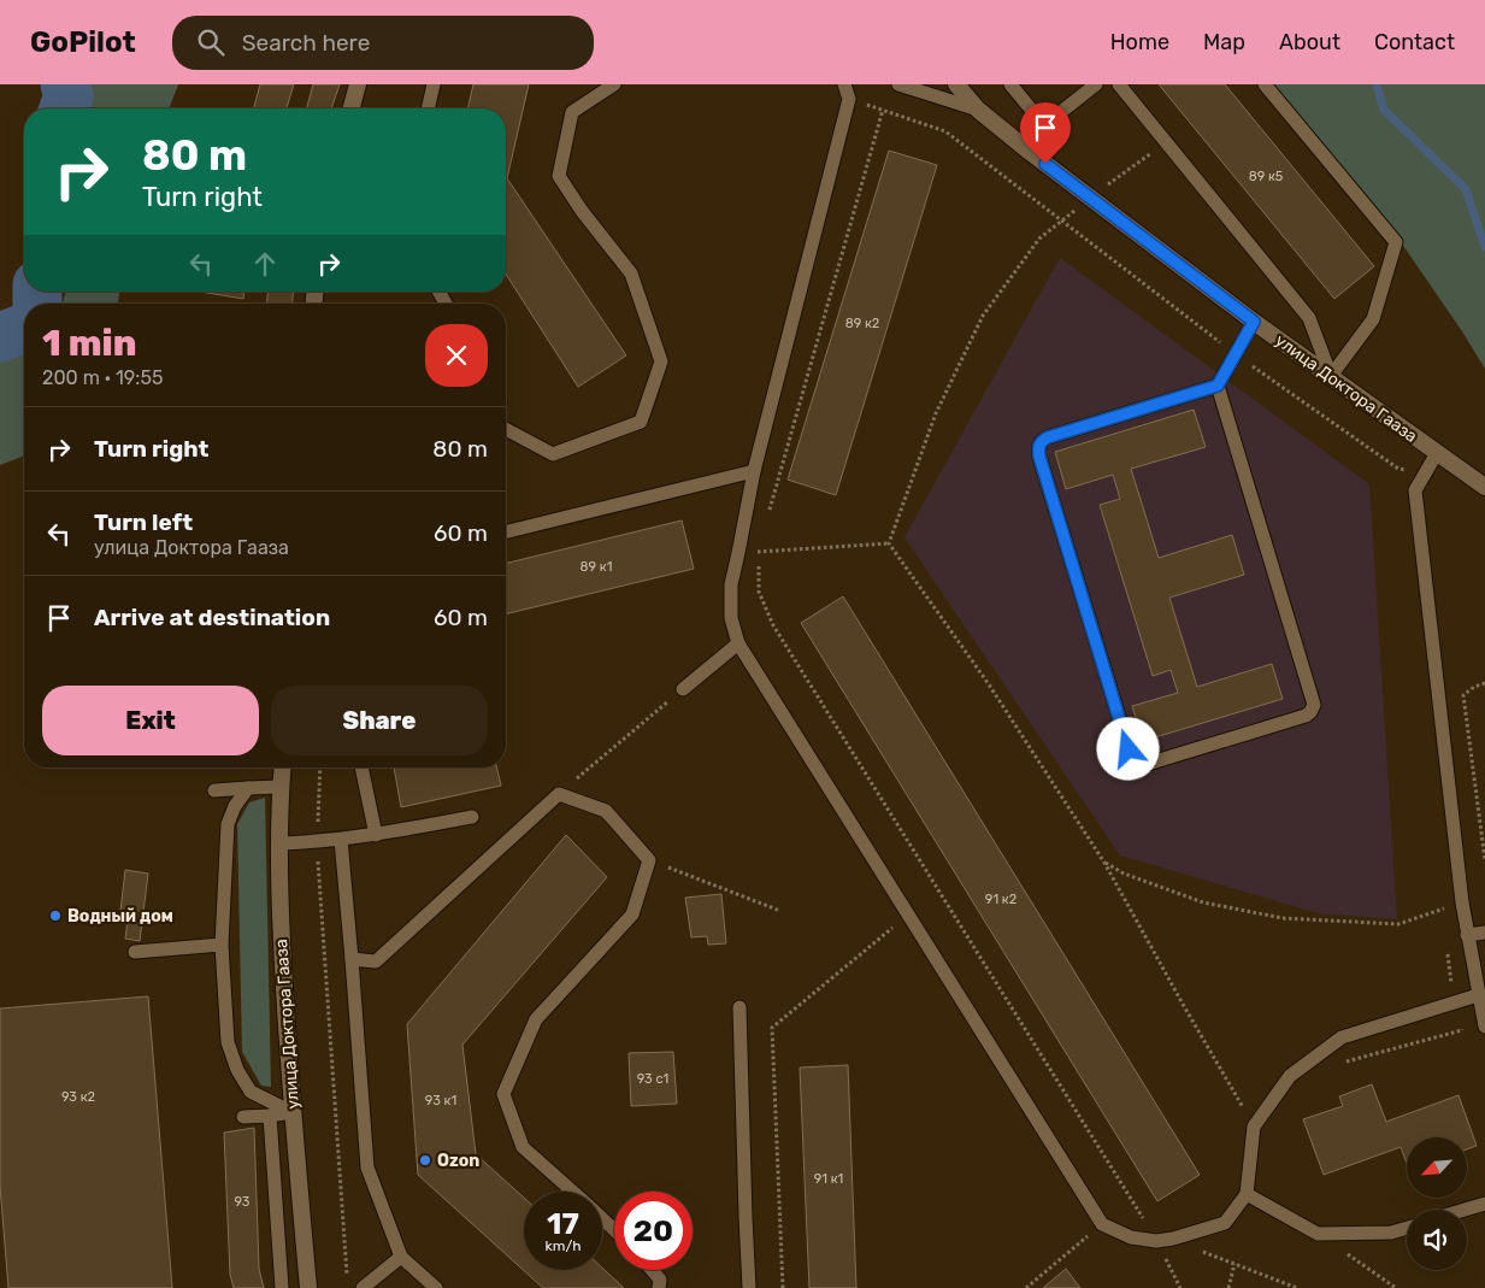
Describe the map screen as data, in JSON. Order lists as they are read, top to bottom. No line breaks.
{"streets":{"street":["улица Доктора Гааза"]},"places":["Водный дом","Ozon"],"house_numbers":["89 к5","89 к2","89 к1","91 к2","93 с1","93 к2","93 к1","91 к1","93"],"north":"bottom left","page":{"header":"GoPilot","search":"Search here","nav":["Home","Map","About","Contact"],"turn":["80 m","Turn right"],"heading":["1 min","200 m · 19:55"],"list":[{"name":"Turn right","value":"80 m"},{"name":"Turn left","note":"улица Доктора Гааза","value":"60 m"},{"name":"Arrive at destination","value":"60 m"}],"buttons":["Exit","Share"],"speed":"17 km/h","limit":"20"}}
